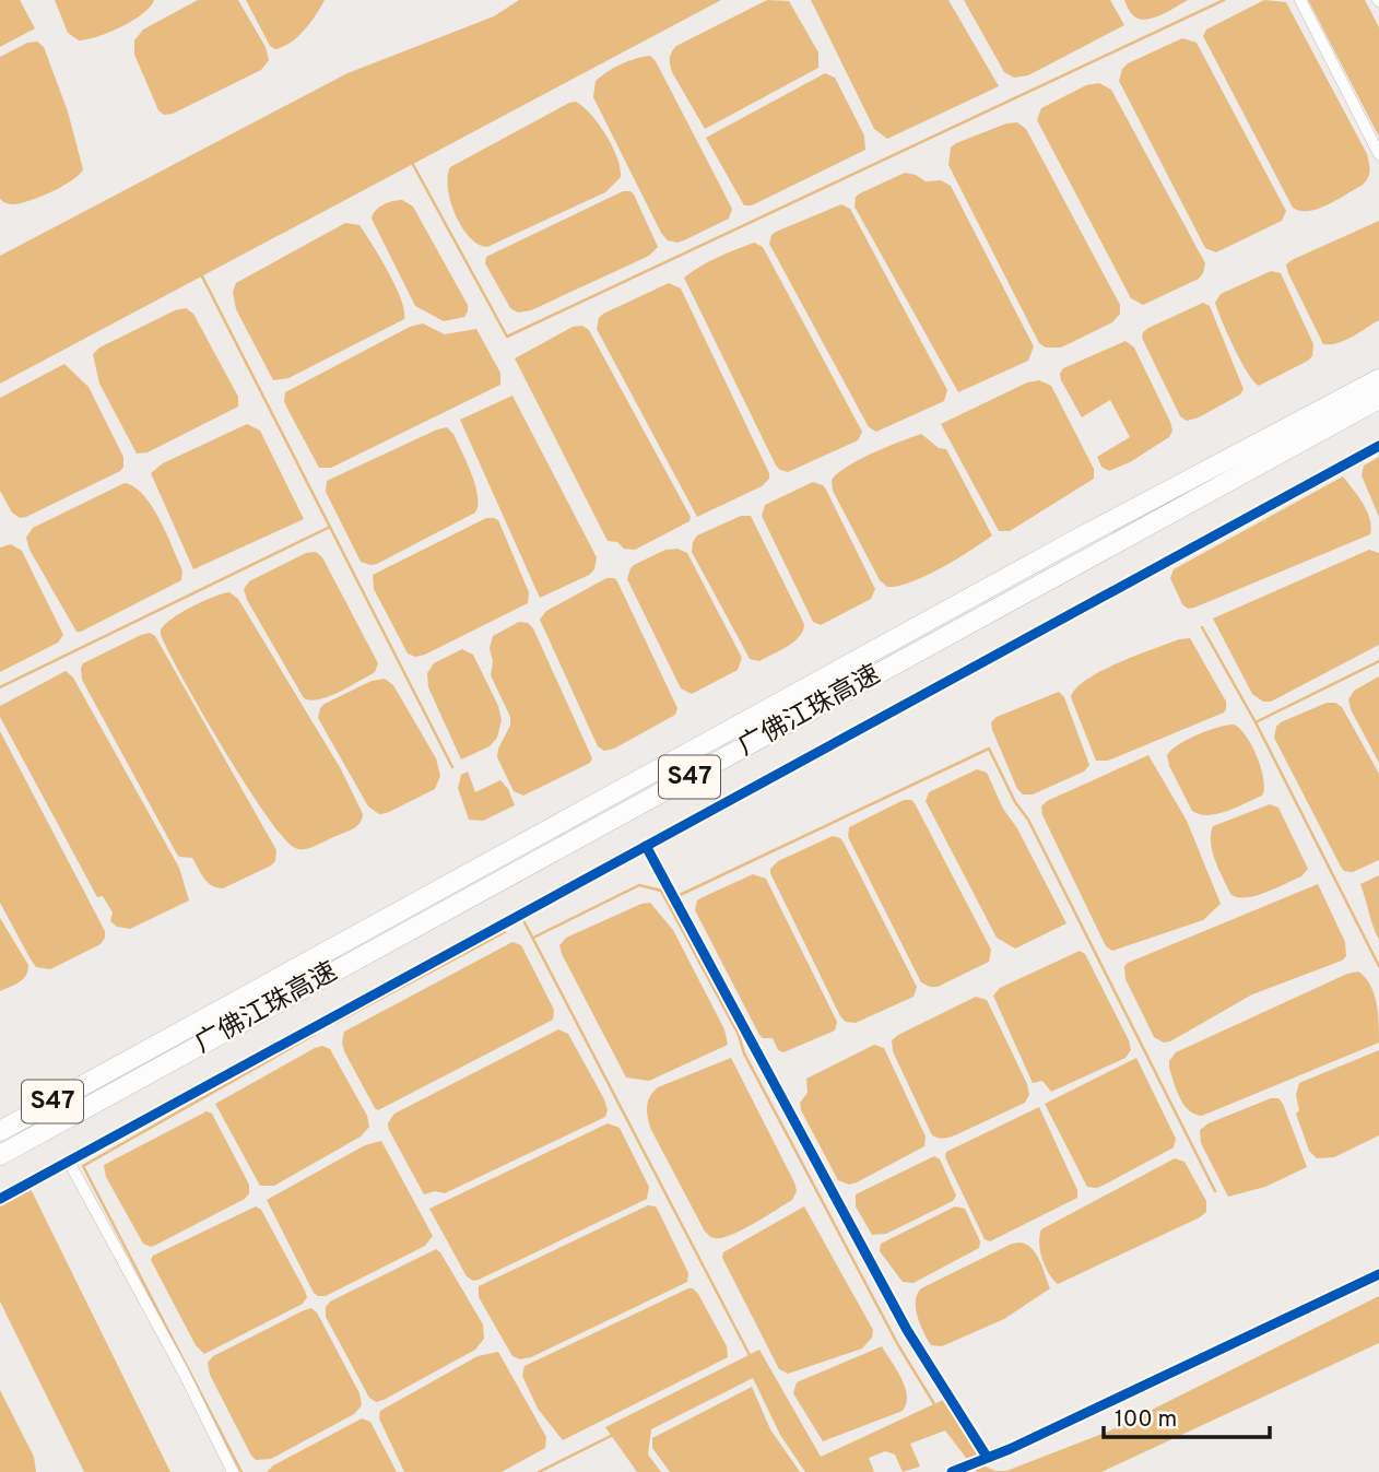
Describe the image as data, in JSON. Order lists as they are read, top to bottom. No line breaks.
{"streets":{"highway":["广佛江珠高速","S47"]},"scale_bar":"100 m"}
